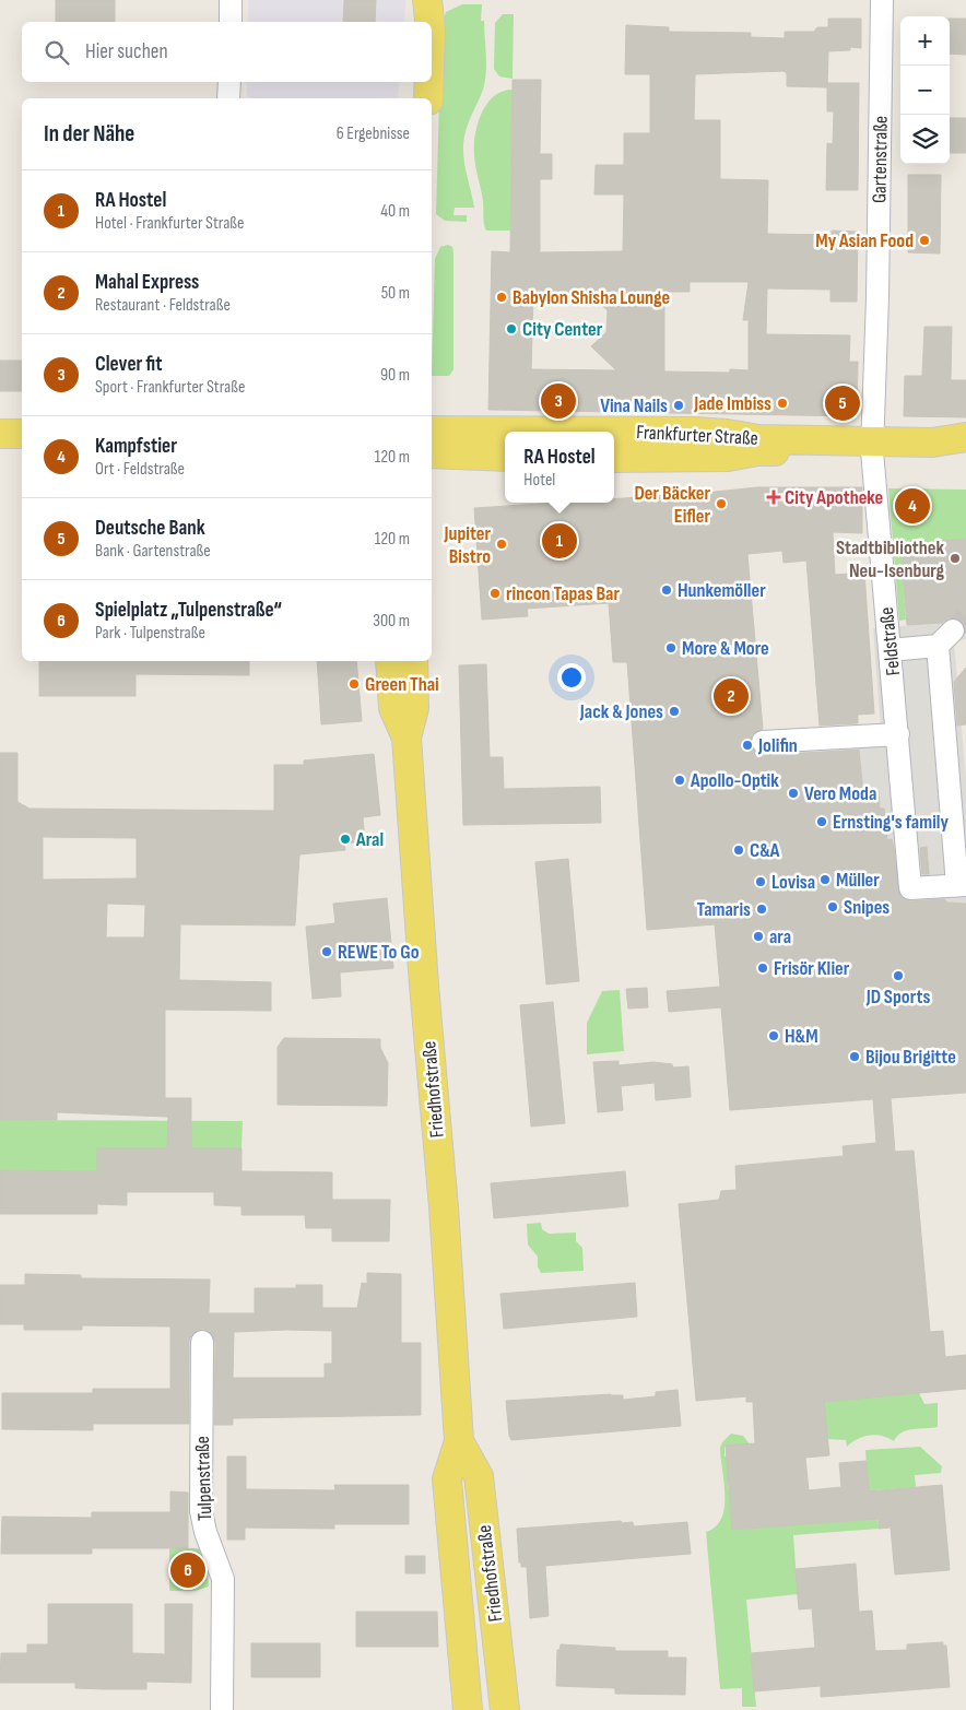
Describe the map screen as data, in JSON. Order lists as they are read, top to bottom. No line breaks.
{"streets":{"main road":["Frankfurter Straße","Friedhofstraße"],"street":["Gartenstraße","Feldstraße","Tulpenstraße"]},"crossings":[["Gartenstraße","Frankfurter Straße"],["Gartenstraße","Feldstraße"],["Frankfurter Straße","Feldstraße"]],"places":{"other":["My Asian Food","Babylon Shisha Lounge","City Center","Jade Imbiss","Vina Nails","Der Bäcker Eifler","Jupiter Bistro","Stadtbibliothek Neu-Isenburg","Hunkemöller","rincon Tapas Bar","More & More","Green Thai","Jack & Jones","Jolifin","Apollo-Optik","Vero Moda","Ernsting's family","Aral","C&A","Müller","Lovisa","Snipes","Tamaris","ara","REWE To Go","Frisör Klier","JD Sports","H&M","Bijou Brigitte"],"health":["City Apotheke"]},"page":{"map_buttons":["+","−"],"search":"Hier suchen","heading":["In der Nähe","6 Ergebnisse"],"list":[{"mark":"1","name":"RA Hostel","note":"Hotel · Frankfurter Straße","value":"40 m"},{"mark":"2","name":"Mahal Express","note":"Restaurant · Feldstraße","value":"50 m"},{"mark":"3","name":"Clever fit","note":"Sport · Frankfurter Straße","value":"90 m"},{"mark":"4","name":"Kampfstier","note":"Ort · Feldstraße","value":"120 m"},{"mark":"5","name":"Deutsche Bank","note":"Bank · Gartenstraße","value":"120 m"},{"mark":"6","name":"Spielplatz „Tulpenstraße“","note":"Park · Tulpenstraße","value":"300 m"}],"pins":["3","5","4","1","2","6"],"popup":["RA Hostel","Hotel"]}}
